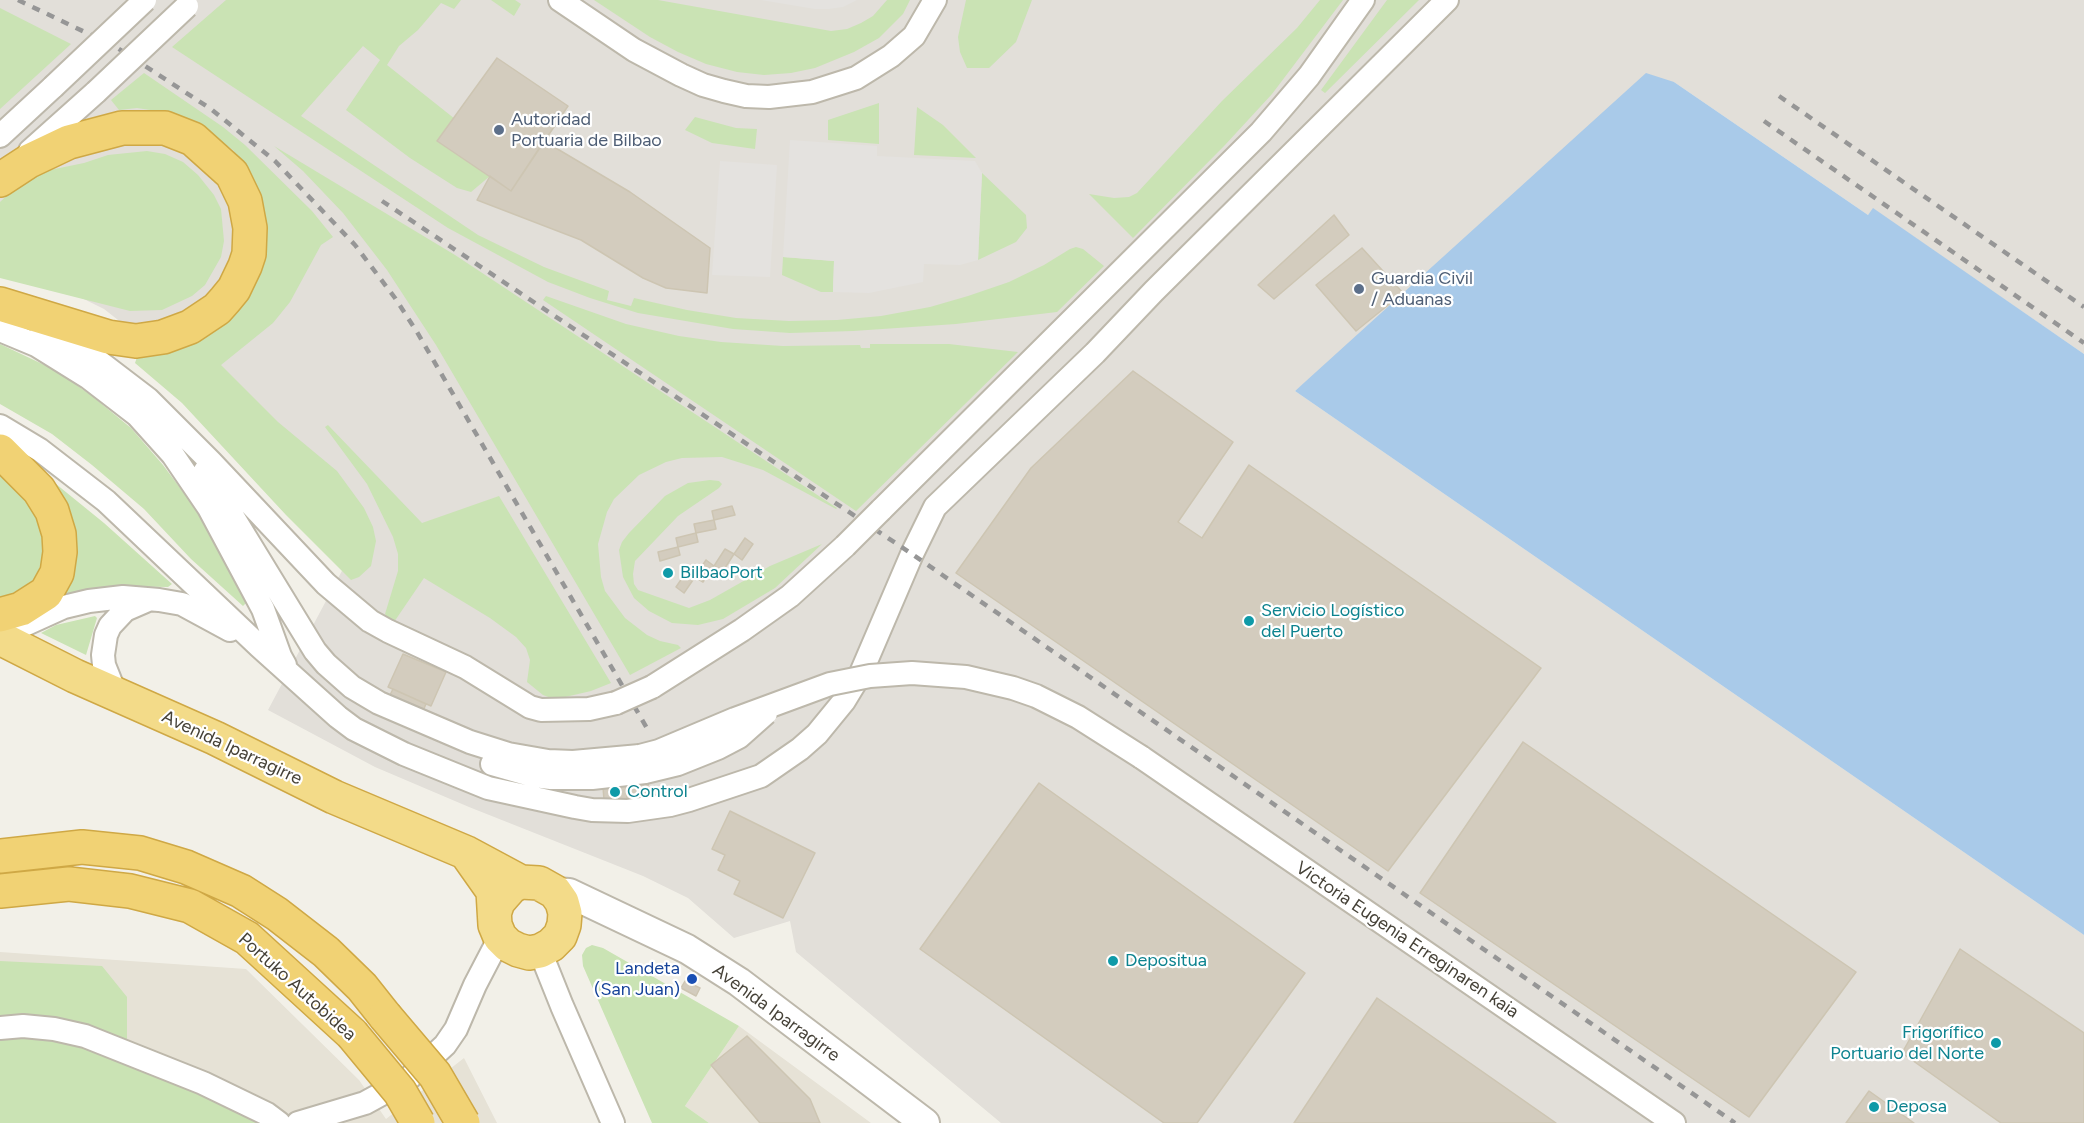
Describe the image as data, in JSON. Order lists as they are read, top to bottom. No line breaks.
{"streets":{"highway":["Avenida Iparragirre","Portuko Autobidea"],"street":["Victoria Eugenia Erreginaren kaia"]},"places":["Autoridad Portuaria de Bilbao","Guardia Civil / Aduanas","BilbaoPort","Servicio Logístico del Puerto","Control","Depositua","Landeta (San Juan)","Frigorífico Portuario del Norte","Deposa"]}
